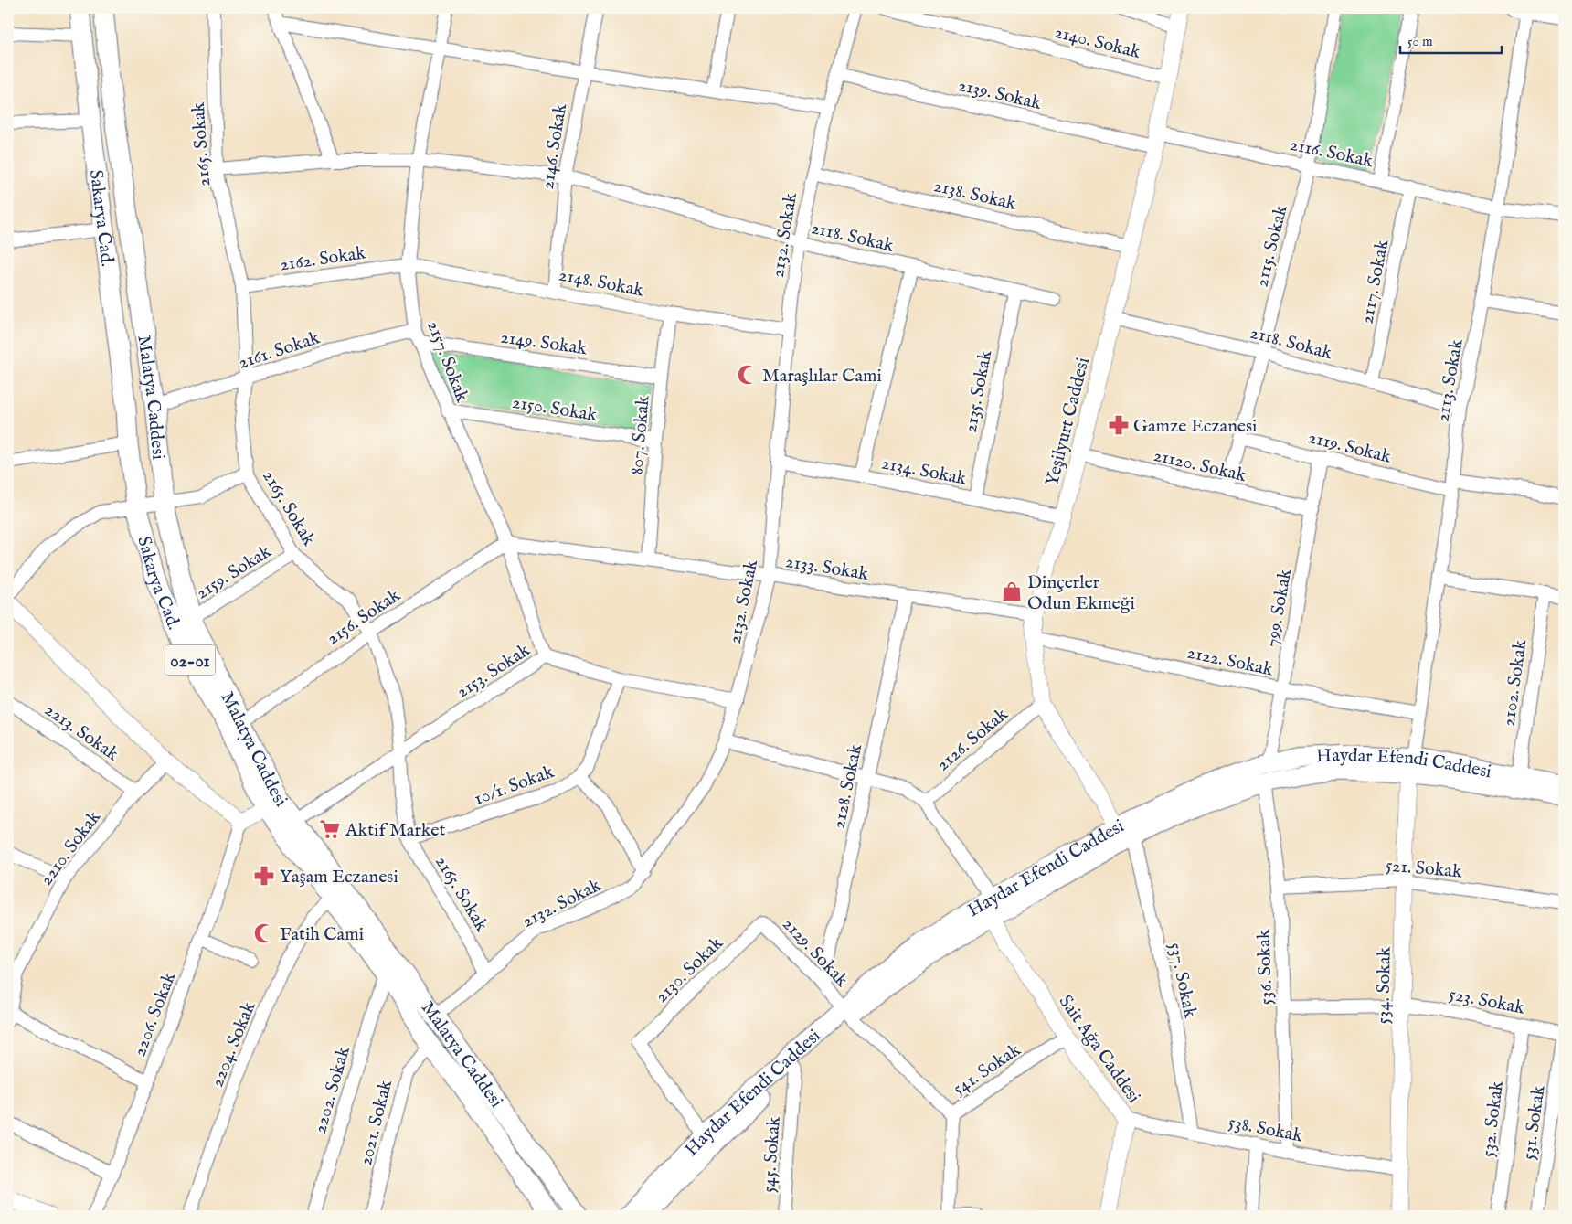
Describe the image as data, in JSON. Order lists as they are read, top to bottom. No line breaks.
{"streets":{"main road":["Sakarya Cad.","Malatya Caddesi","02-01","Haydar Efendi Caddesi"],"street":["2140. Sokak","2139. Sokak","2165. Sokak","2146. Sokak","2116. Sokak","2138. Sokak","2132. Sokak","2118. Sokak","2115. Sokak","2162. Sokak","2148. Sokak","2117. Sokak","2149. Sokak","2161. Sokak","2157. Sokak","2113. Sokak","2135. Sokak","2150. Sokak","Yeşilyurt Caddesi","807. Sokak","2119. Sokak","21120. Sokak","2134. Sokak","2133. Sokak","2159. Sokak","799. Sokak","2156. Sokak","2122. Sokak","2153. Sokak","2102. Sokak","2213. Sokak","2126. Sokak","10/1. Sokak","2128. Sokak","2210. Sokak","521. Sokak","2129. Sokak","536. Sokak","2130. Sokak","537. Sokak","534. Sokak","523. Sokak","2206. Sokak","2204. Sokak","Sait Ağa Caddesi","541. Sokak","2202. Sokak","532. Sokak","2021. Sokak","531. Sokak","538. Sokak","545. Sokak"]},"crossings":[["2140. Sokak","Yeşilyurt Caddesi"],["2139. Sokak","2116. Sokak"],["2139. Sokak","2132. Sokak"],["2139. Sokak","Yeşilyurt Caddesi"],["2165. Sokak","2132. Sokak"],["2165. Sokak","2118. Sokak"],["2165. Sokak","2162. Sokak"],["2165. Sokak","2161. Sokak"],["2165. Sokak","2159. Sokak"],["2165. Sokak","2156. Sokak"],["2165. Sokak","2153. Sokak"],["2165. Sokak","10/1. Sokak"],["2146. Sokak","2118. Sokak"],["2146. Sokak","2148. Sokak"],["2116. Sokak","2115. Sokak"],["2116. Sokak","2117. Sokak"],["2116. Sokak","2113. Sokak"],["2116. Sokak","Yeşilyurt Caddesi"],["2138. Sokak","2132. Sokak"],["2138. Sokak","Yeşilyurt Caddesi"],["Sakarya Cad.","2204. Sokak"],["Sakarya Cad.","2202. Sokak"],["Sakarya Cad.","2021. Sokak"],["2132. Sokak","2118. Sokak"],["2132. Sokak","2148. Sokak"],["2132. Sokak","Malatya Caddesi"],["2132. Sokak","2134. Sokak"],["2132. Sokak","2133. Sokak"],["2132. Sokak","2153. Sokak"],["2118. Sokak","2115. Sokak"],["2118. Sokak","2117. Sokak"],["2118. Sokak","2157. Sokak"],["2118. Sokak","2113. Sokak"],["2118. Sokak","2135. Sokak"],["2118. Sokak","Yeşilyurt Caddesi"],["2115. Sokak","2119. Sokak"],["2115. Sokak","21120. Sokak"],["2162. Sokak","2148. Sokak"],["2162. Sokak","2157. Sokak"],["2148. Sokak","2157. Sokak"],["2148. Sokak","807. Sokak"],["2149. Sokak","2161. Sokak"],["2149. Sokak","2157. Sokak"],["2149. Sokak","807. Sokak"],["2161. Sokak","2157. Sokak"],["2161. Sokak","Malatya Caddesi"],["2157. Sokak","2150. Sokak"],["2157. Sokak","2133. Sokak"],["2157. Sokak","2156. Sokak"],["2157. Sokak","2153. Sokak"],["2113. Sokak","2119. Sokak"],["2113. Sokak","2122. Sokak"],["2113. Sokak","Haydar Efendi Caddesi"],["2113. Sokak","534. Sokak"],["2135. Sokak","2134. Sokak"],["Malatya Caddesi","2159. Sokak"],["Malatya Caddesi","2156. Sokak"],["Malatya Caddesi","2153. Sokak"],["2150. Sokak","807. Sokak"],["Yeşilyurt Caddesi","21120. Sokak"],["Yeşilyurt Caddesi","2134. Sokak"],["Yeşilyurt Caddesi","2133. Sokak"],["Yeşilyurt Caddesi","2122. Sokak"],["Yeşilyurt Caddesi","2126. Sokak"],["Yeşilyurt Caddesi","Haydar Efendi Caddesi"],["807. Sokak","2133. Sokak"],["2119. Sokak","799. Sokak"],["21120. Sokak","799. Sokak"],["2133. Sokak","2156. Sokak"],["2133. Sokak","2128. Sokak"],["799. Sokak","2122. Sokak"],["799. Sokak","Haydar Efendi Caddesi"],["2153. Sokak","10/1. Sokak"],["2102. Sokak","Haydar Efendi Caddesi"],["2213. Sokak","2210. Sokak"],["Haydar Efendi Caddesi","2129. Sokak"],["Haydar Efendi Caddesi","536. Sokak"],["Haydar Efendi Caddesi","2130. Sokak"],["Haydar Efendi Caddesi","537. Sokak"],["Haydar Efendi Caddesi","534. Sokak"],["Haydar Efendi Caddesi","Sait Ağa Caddesi"],["Haydar Efendi Caddesi","541. Sokak"],["Haydar Efendi Caddesi","545. Sokak"],["2128. Sokak","2129. Sokak"],["521. Sokak","536. Sokak"],["521. Sokak","534. Sokak"],["2129. Sokak","2130. Sokak"],["2129. Sokak","541. Sokak"],["536. Sokak","523. Sokak"],["536. Sokak","538. Sokak"],["537. Sokak","538. Sokak"],["534. Sokak","523. Sokak"],["534. Sokak","538. Sokak"],["523. Sokak","532. Sokak"],["523. Sokak","531. Sokak"],["Sait Ağa Caddesi","541. Sokak"],["Sait Ağa Caddesi","538. Sokak"]],"places":{"mosque":["Maraşlılar Cami","Fatih Cami"],"pharmacy":["Gamze Eczanesi","Yaşam Eczanesi"],"shop":["Dinçerler Odun Ekmeği"],"supermarket":["Aktif Market"]},"scale_bar":"50 m"}
